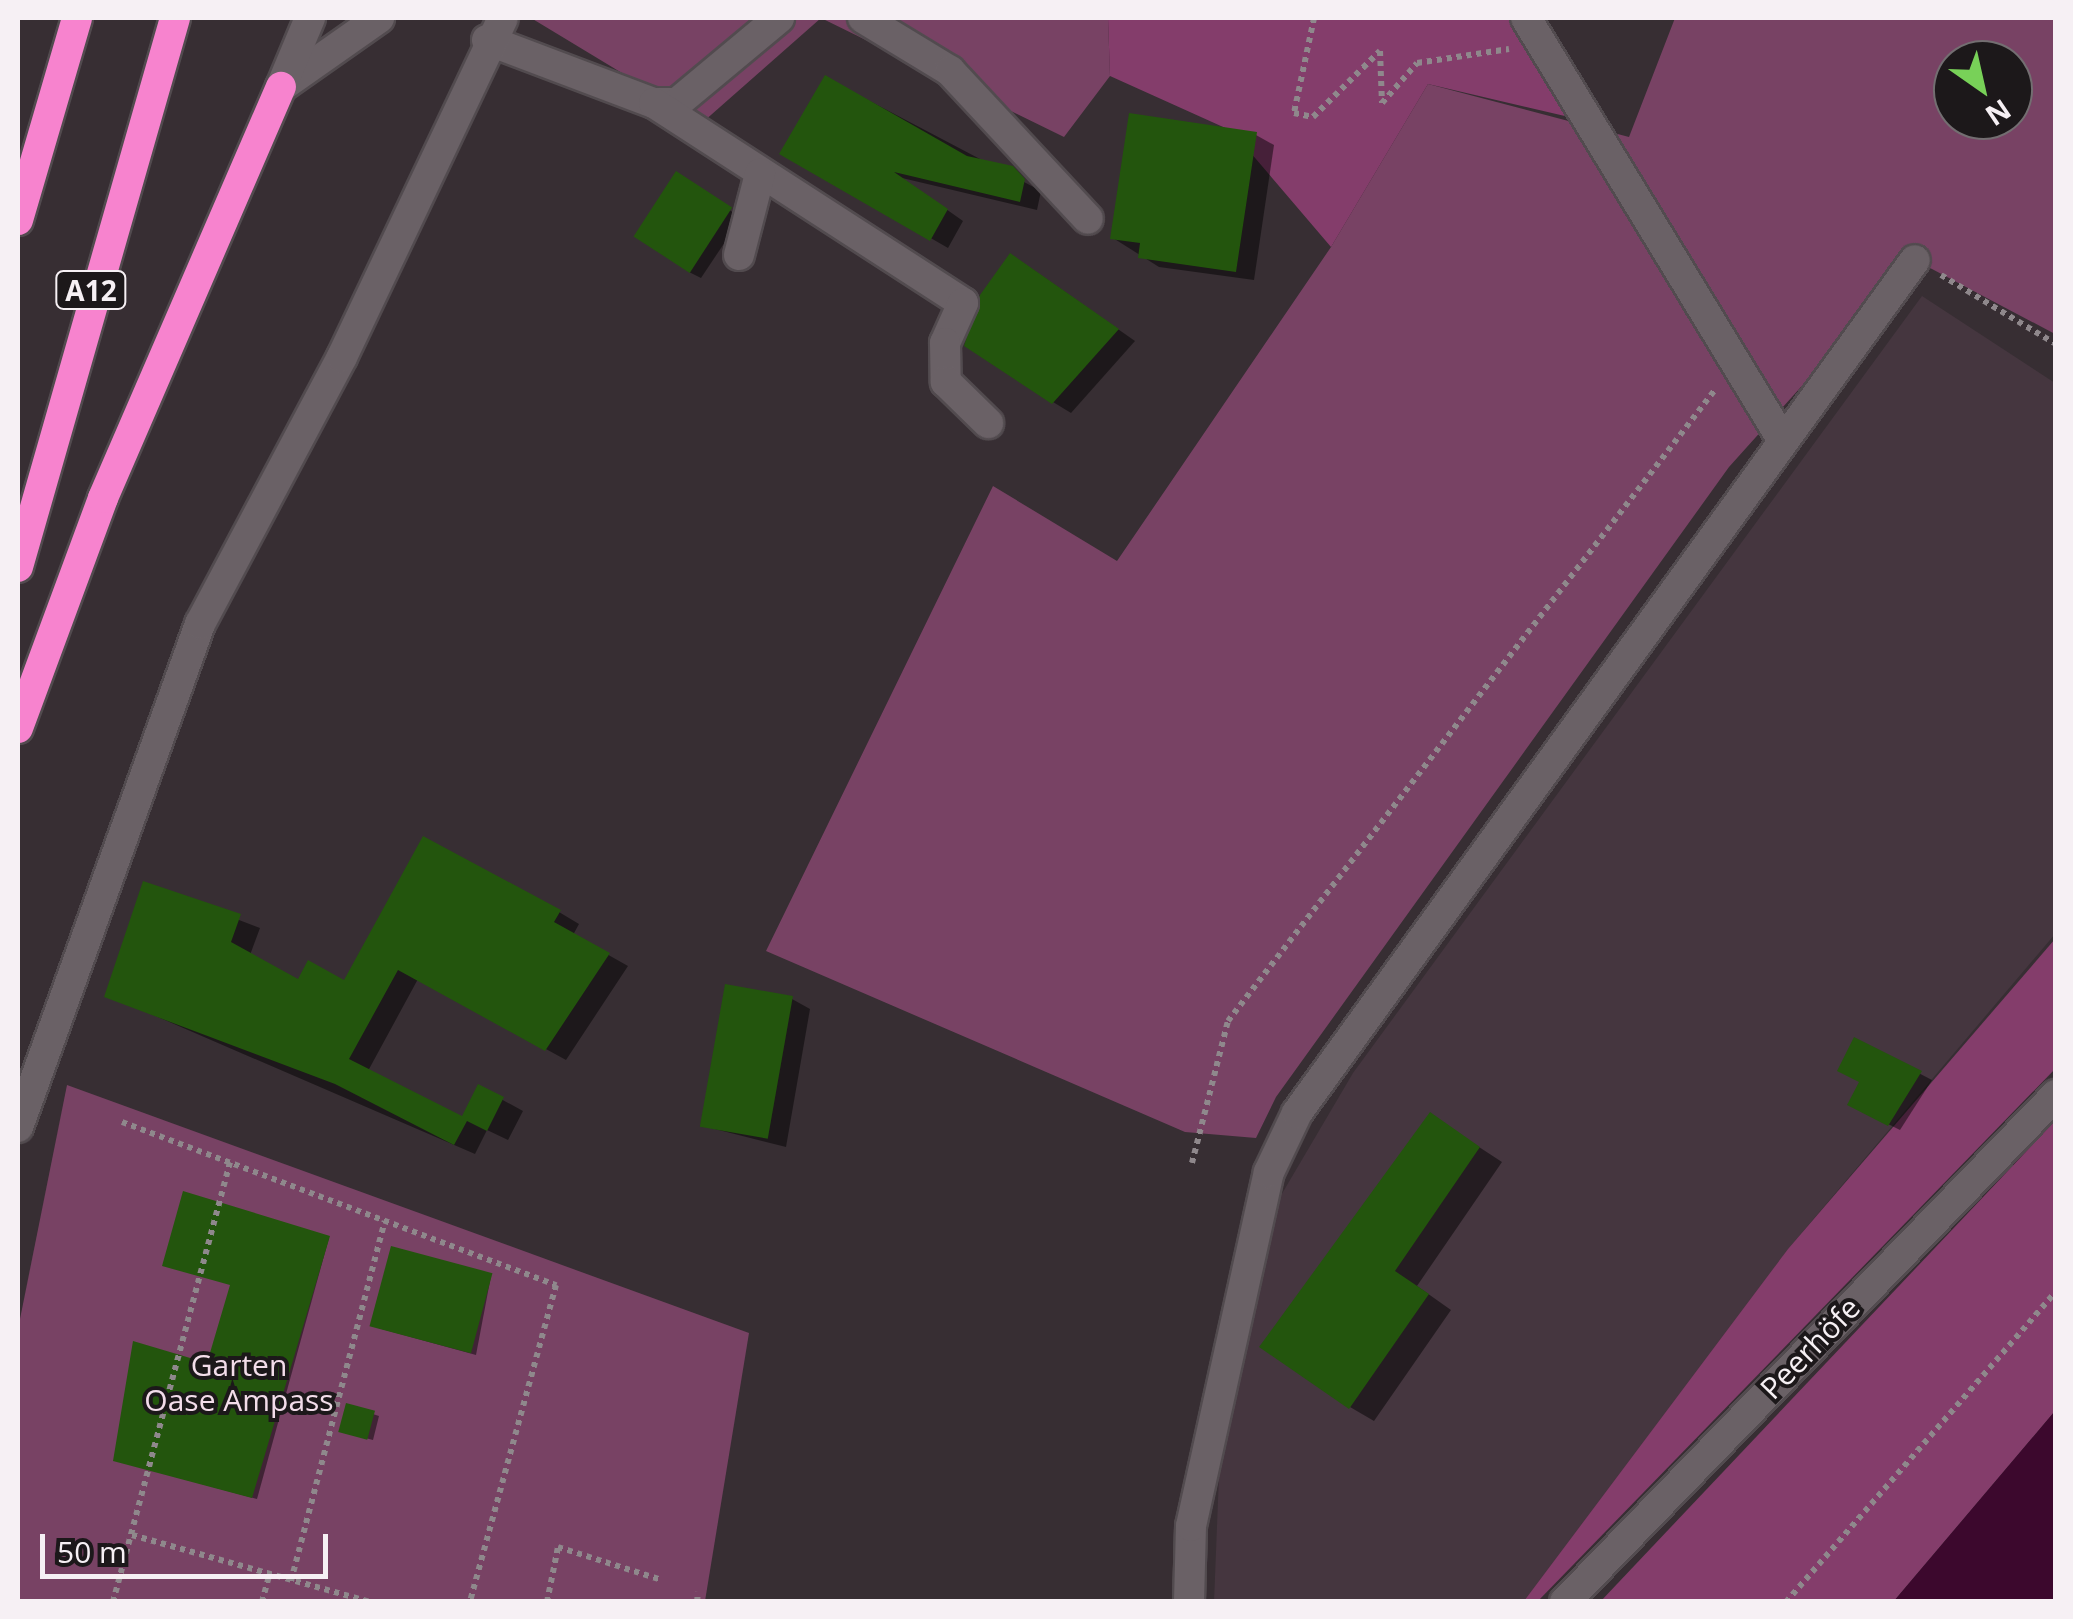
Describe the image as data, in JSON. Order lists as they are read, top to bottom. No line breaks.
{"streets":{"highway":["A12"],"street":["Peerhöfe"]},"parks":["Garten Oase Ampass"],"scale_bar":"50 m","north":"bottom right"}
